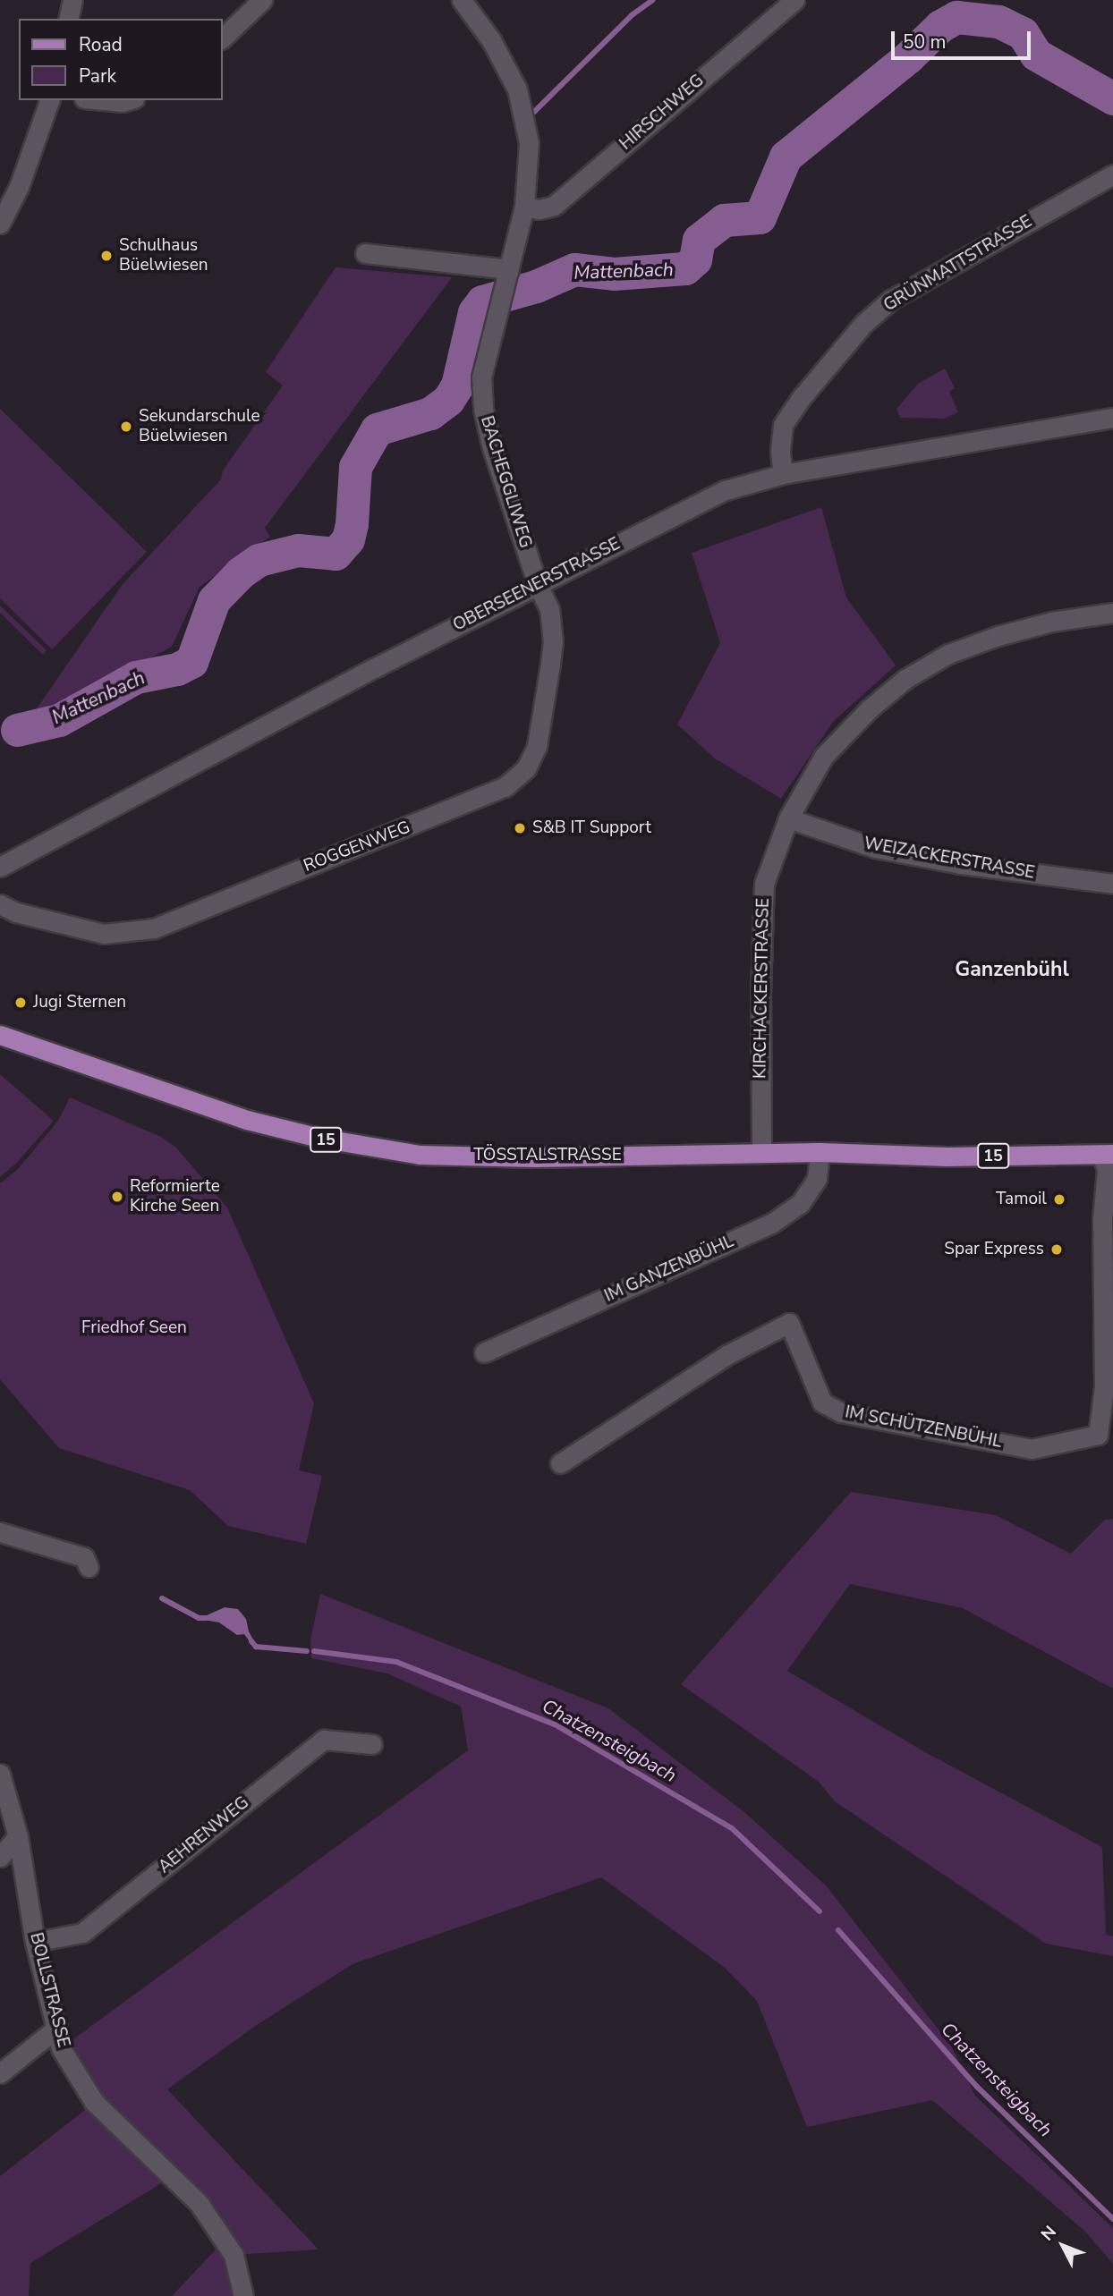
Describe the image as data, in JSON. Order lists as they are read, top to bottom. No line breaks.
{"streets":{"main road":["15","TÖSSTALSTRASSE"],"street":["HIRSCHWEG","GRÜNMATTSTRASSE","BACHEGGLIWEG","OBERSEENERSTRASSE","ROGGENWEG","WEIZACKERSTRASSE","KIRCHACKERSTRASSE","IM GANZENBÜHL","IM SCHÜTZENBÜHL","AEHRENWEG","BOLLSTRASSE"]},"crossings":[["HIRSCHWEG","BACHEGGLIWEG"],["GRÜNMATTSTRASSE","OBERSEENERSTRASSE"],["BACHEGGLIWEG","OBERSEENERSTRASSE"],["BACHEGGLIWEG","ROGGENWEG"],["OBERSEENERSTRASSE","ROGGENWEG"],["WEIZACKERSTRASSE","KIRCHACKERSTRASSE"],["KIRCHACKERSTRASSE","TÖSSTALSTRASSE"],["TÖSSTALSTRASSE","IM GANZENBÜHL"],["TÖSSTALSTRASSE","IM SCHÜTZENBÜHL"],["AEHRENWEG","BOLLSTRASSE"]],"districts":["Ganzenbühl"],"water":["Mattenbach","Chatzensteigbach"],"parks":["Friedhof Seen"],"places":["Schulhaus Büelwiesen","Sekundarschule Büelwiesen","S&B IT Support","Jugi Sternen","Reformierte Kirche Seen","Tamoil","Spar Express"],"legend":["Road","Park"],"scale_bar":"50 m","north":"top left"}
